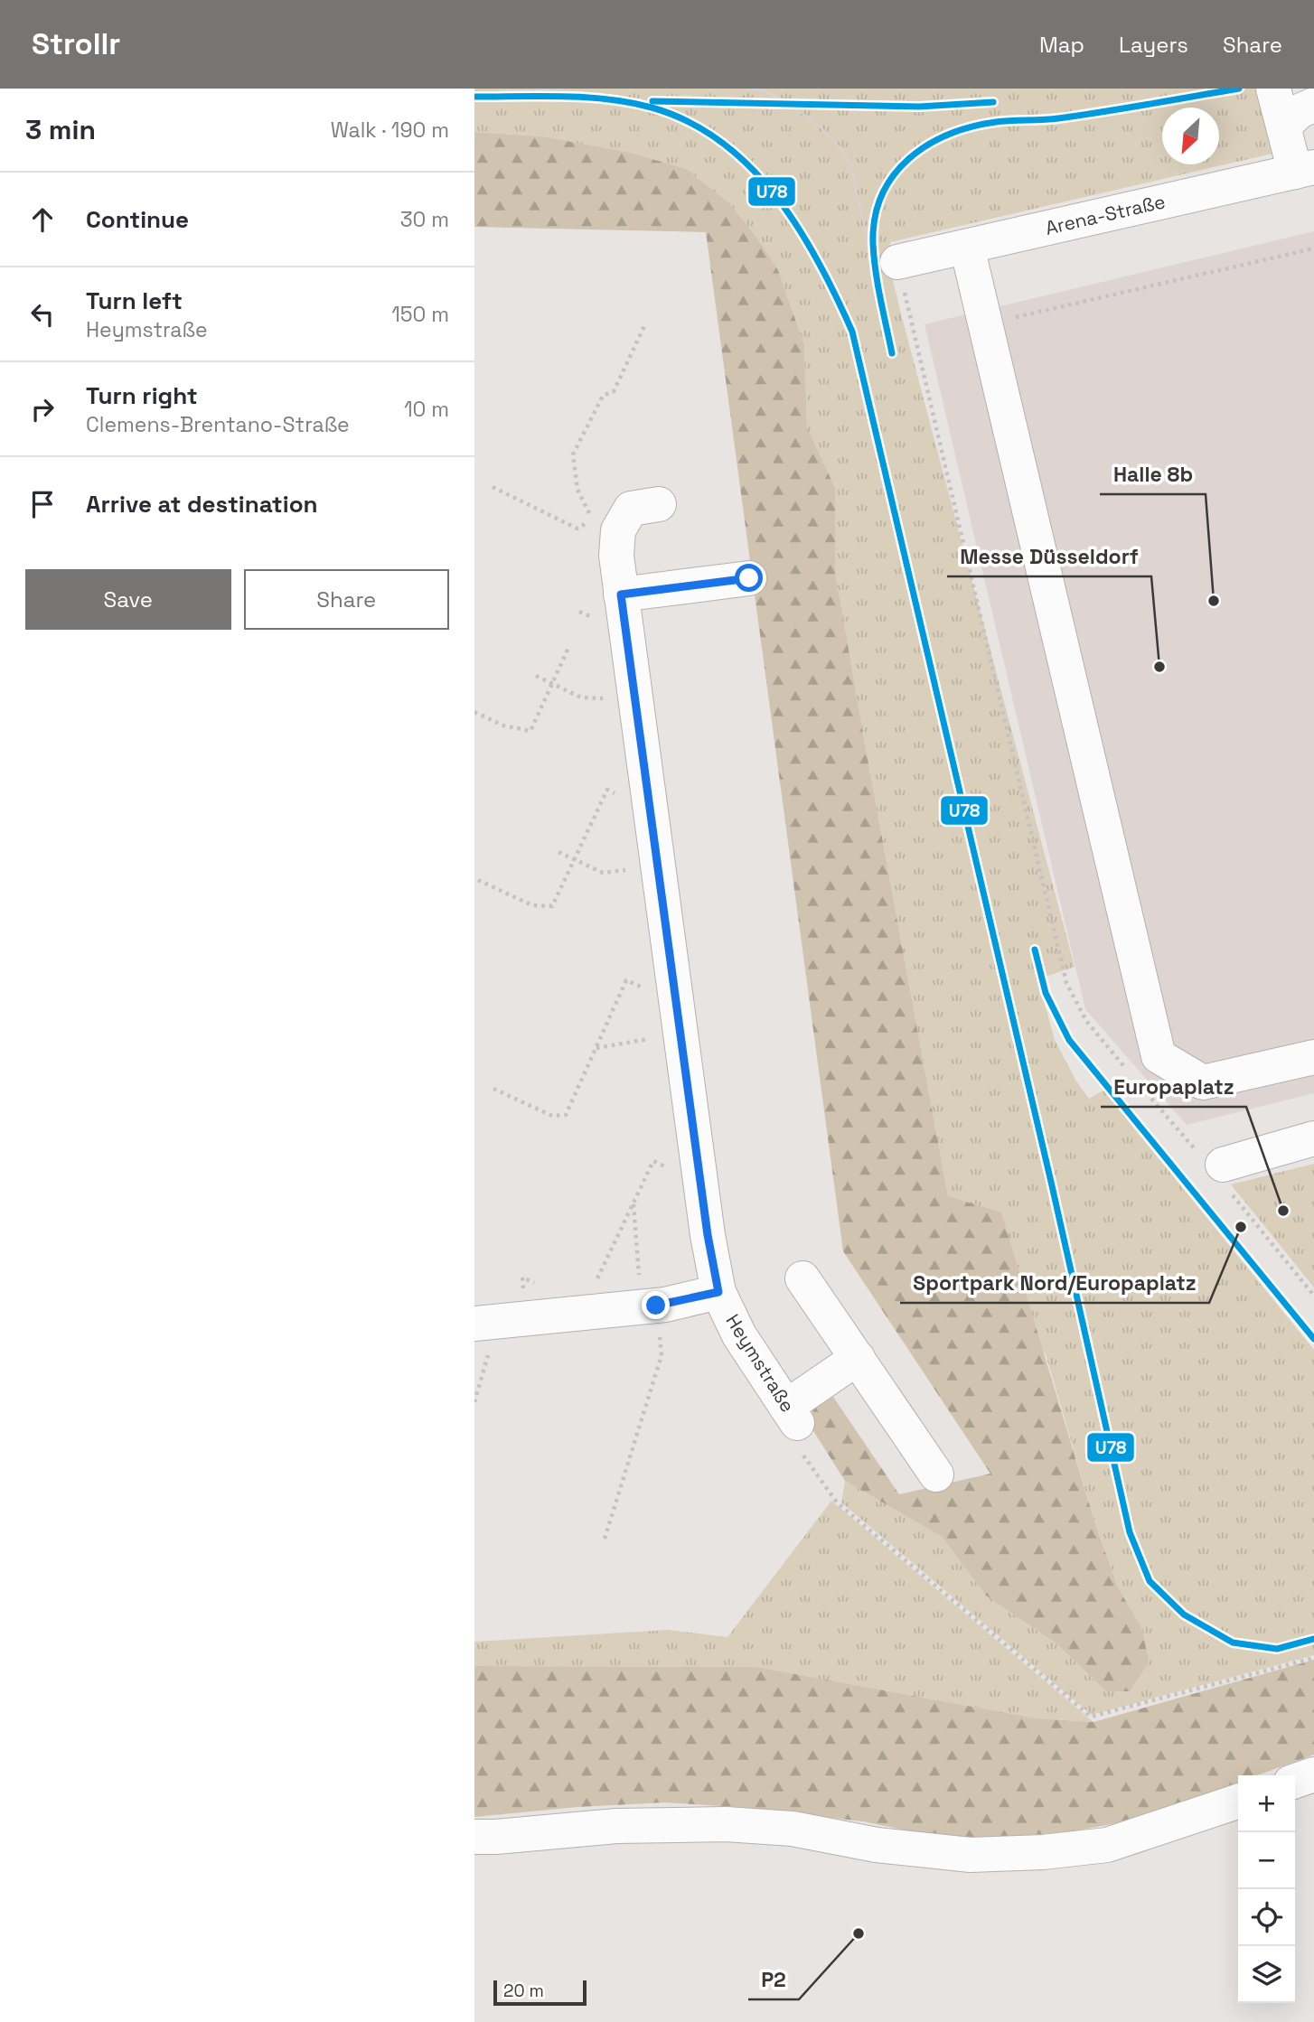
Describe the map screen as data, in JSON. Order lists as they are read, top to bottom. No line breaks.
{"streets":{"street":["Arena-Straße","Heymstraße"]},"places":["Halle 8b","Messe Düsseldorf","Europaplatz","Sportpark Nord/Europaplatz","P2"],"lines":["transit line U78"],"scale_bar":"20 m","north":"bottom left","page":{"header":"Strollr","nav":["Map","Layers","Share"],"heading":["3 min","Walk · 190 m"],"list":[["Continue","30 m"],["Turn left","Heymstraße","150 m"],["Turn right","Clemens-Brentano-Straße","10 m"],"Arrive at destination"],"buttons":["Save","Share"],"map_buttons":["+","−"],"scale":"20 m"}}
